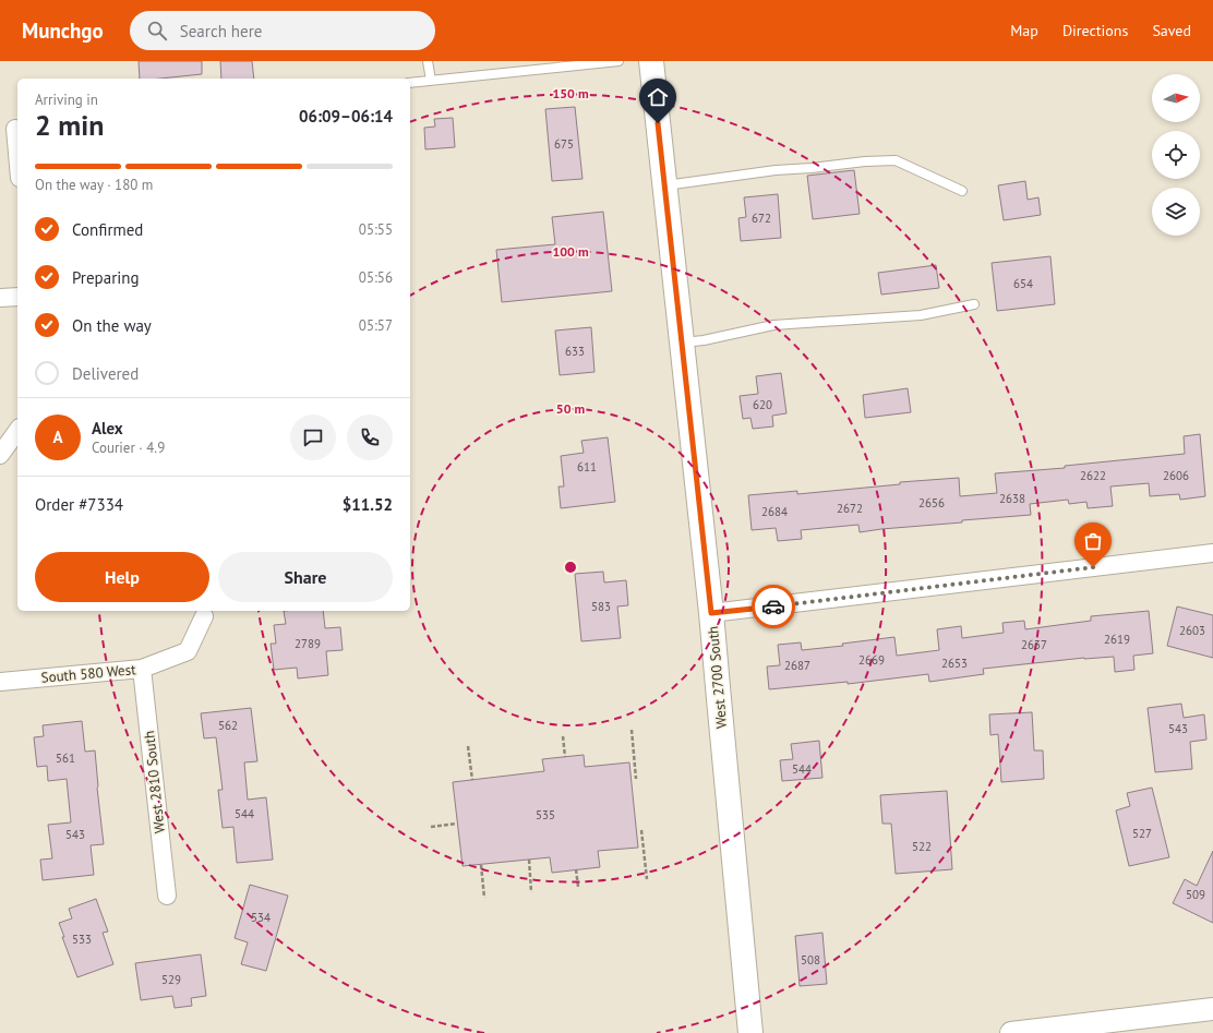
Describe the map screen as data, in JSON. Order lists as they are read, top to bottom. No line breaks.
{"streets":{"main road":["West 2700 South"],"street":["South 580 West","West 2810 South"]},"crossings":[["South 580 West","West 2810 South"]],"house_numbers":["675","672","654","633","620","611","2622","2606","2638","2656","2672","2684","583","2603","2619","2789","2637","2669","2653","2687","562","543","561","544","544","535","527","543","522","509","534","533","508","529"],"north":"right","page":{"header":"Munchgo","search":"Search here","nav":["Map","Directions","Saved"],"heading":["2 min","Arriving in","06:09–06:14"],"panel":["Alex","Courier · 4.9","Order #7334","$11.52"],"bar":"On the way · 180 m","list":[["Confirmed","05:55"],["Preparing","05:56"],["On the way","05:57"],"Delivered"],"round":"A","buttons":["Help","Share"]},"rings":["150 m","100 m","50 m"]}
